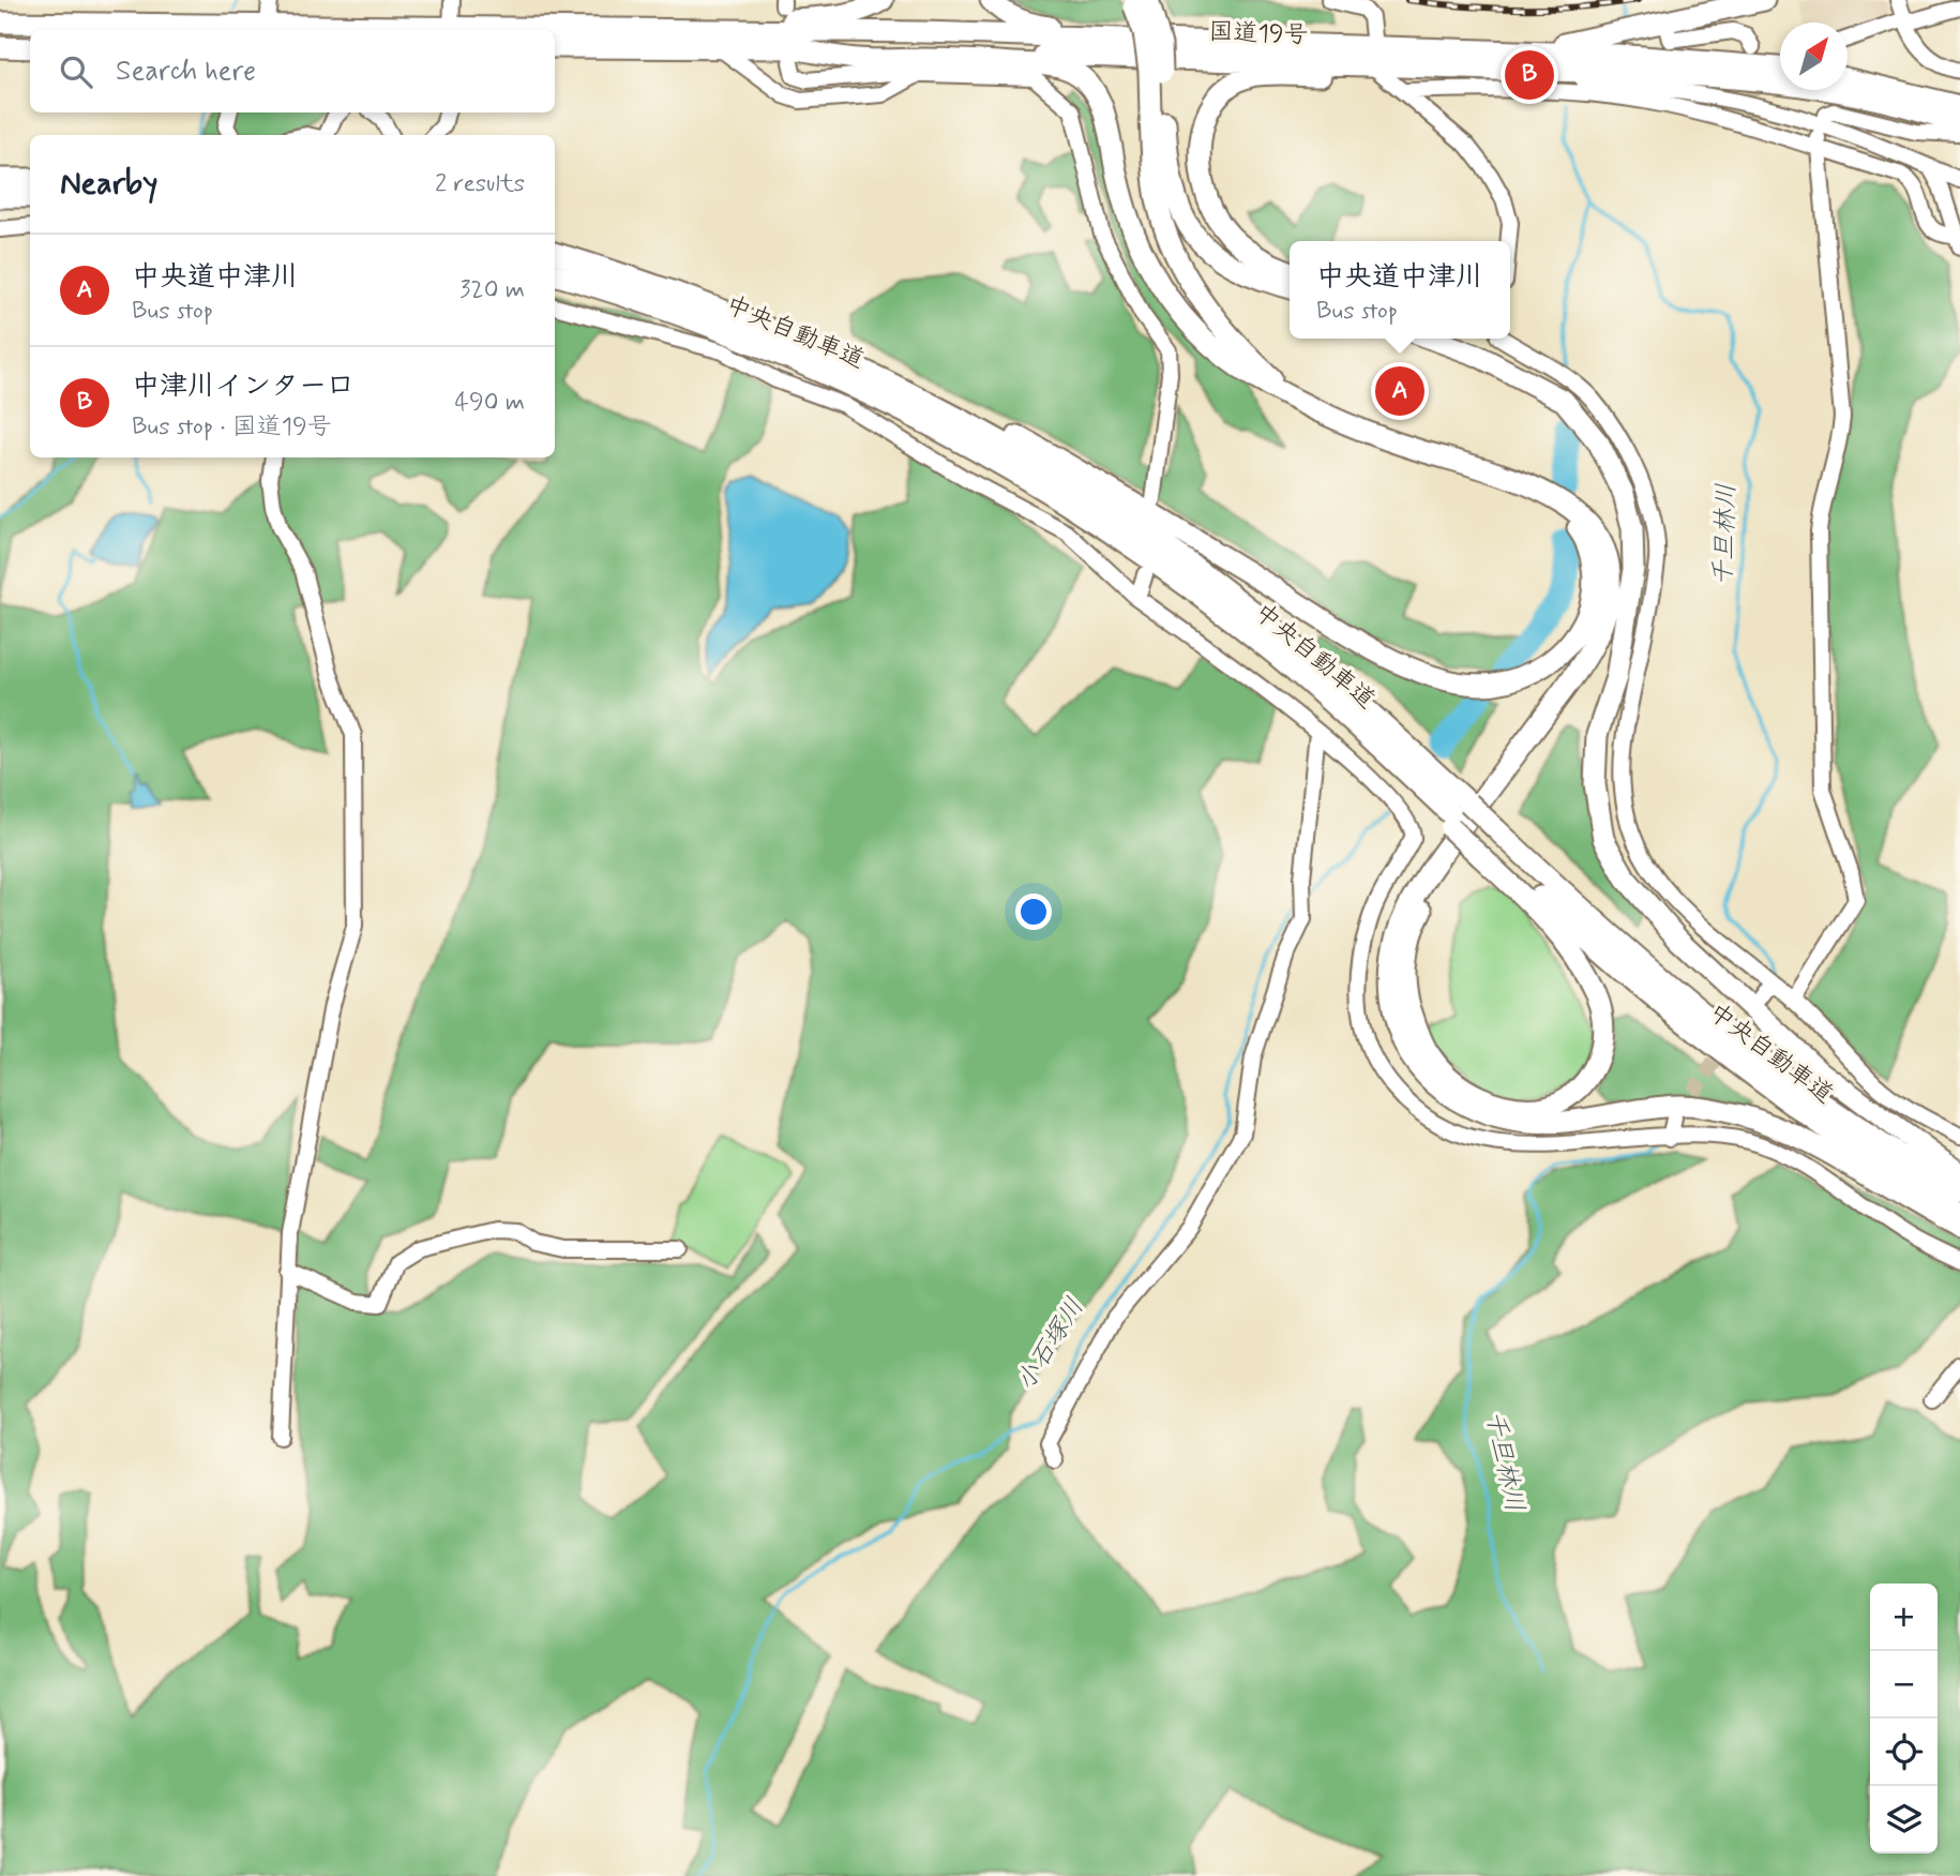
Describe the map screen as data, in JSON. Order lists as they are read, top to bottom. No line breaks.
{"streets":{"highway":["国道19号","中央自動車道"]},"water":["千旦林川","小石塚川"],"north":"top right","page":{"search":"Search here","pins":["B","A"],"heading":["Nearby","2 results"],"list":[{"mark":"A","name":"中央道中津川","note":"Bus stop","value":"320 m"},{"mark":"B","name":"中津川インター口","note":"Bus stop · 国道19号","value":"490 m"}],"popup":["中央道中津川","Bus stop"],"map_buttons":["+","−"]}}
